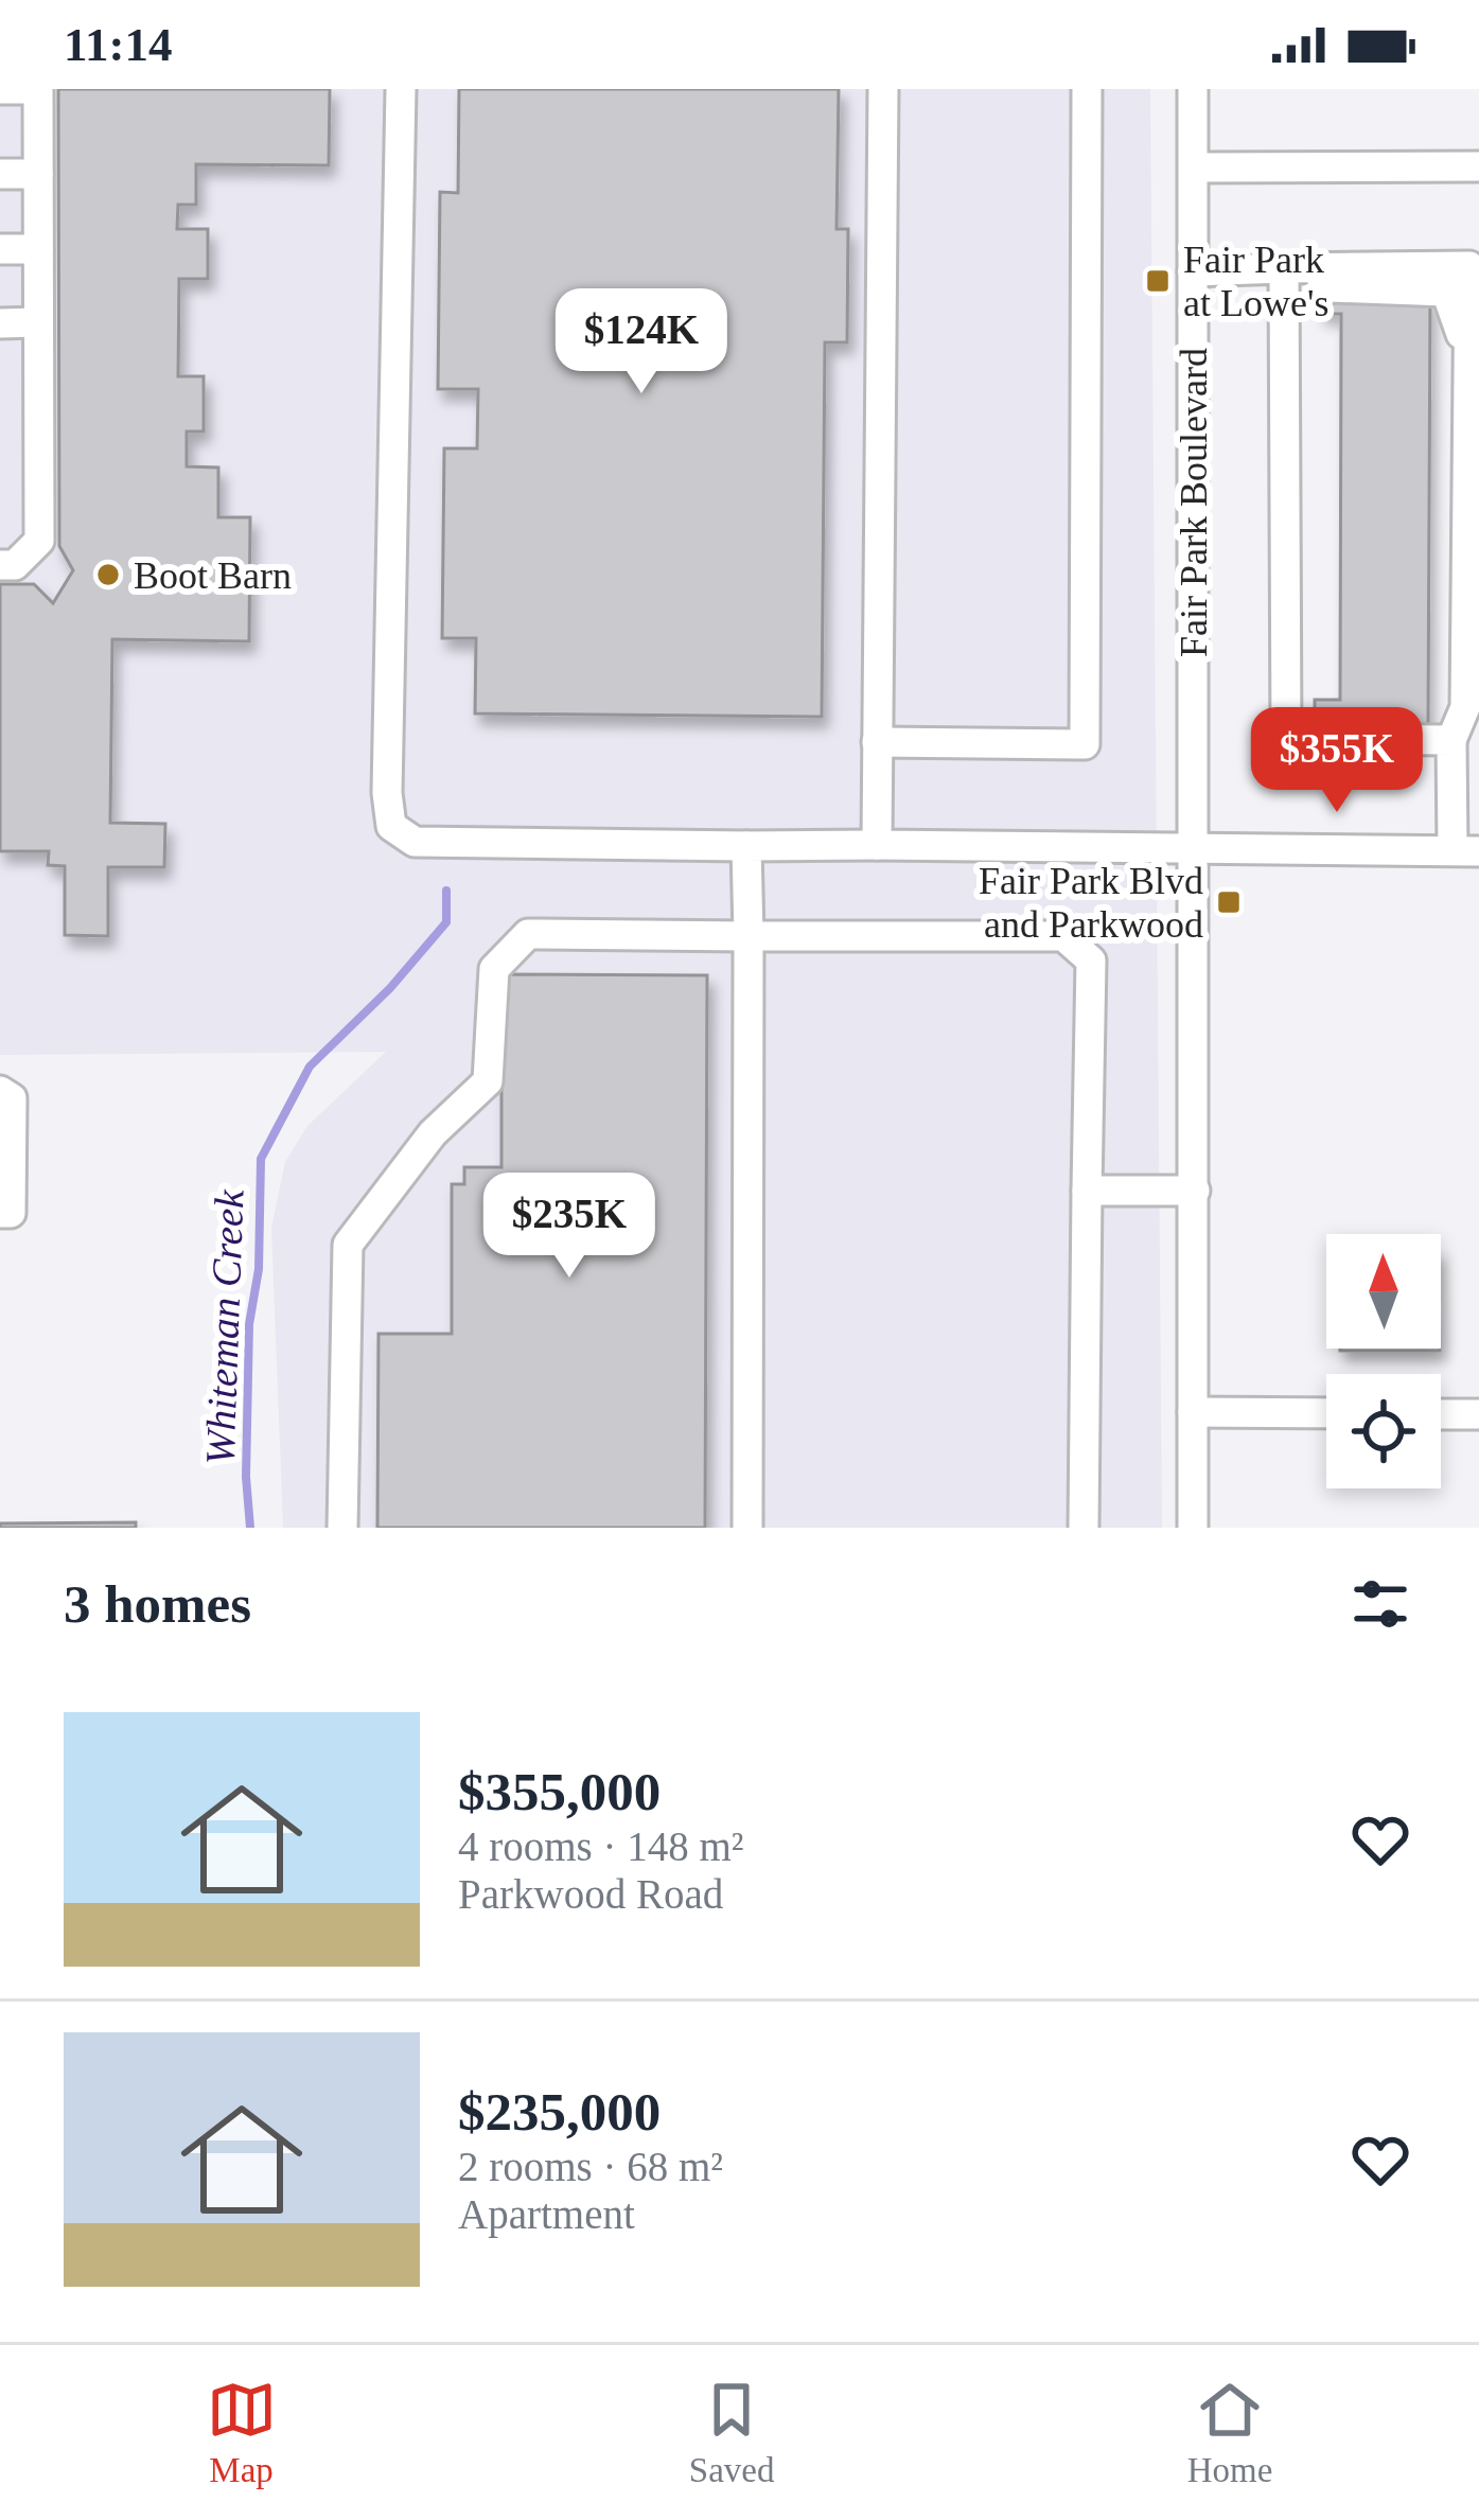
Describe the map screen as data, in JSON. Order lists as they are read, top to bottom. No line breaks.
{"streets":{"street":["Fair Park Boulevard"]},"water":["Whiteman Creek"],"places":{"transit":["Fair Park at Lowe's","Fair Park Blvd and Parkwood"],"other":["Boot Barn"]},"north":"top","page":{"status":"11:14","price":["$124K","$355K","$235K"],"heading":"3 homes","list":[{"name":"$355,000","note":"4 rooms · 148 m² · Parkwood Road"},{"name":"$235,000","note":"2 rooms · 68 m² · Apartment"}],"tabs":["Map","Saved","Home"]}}
